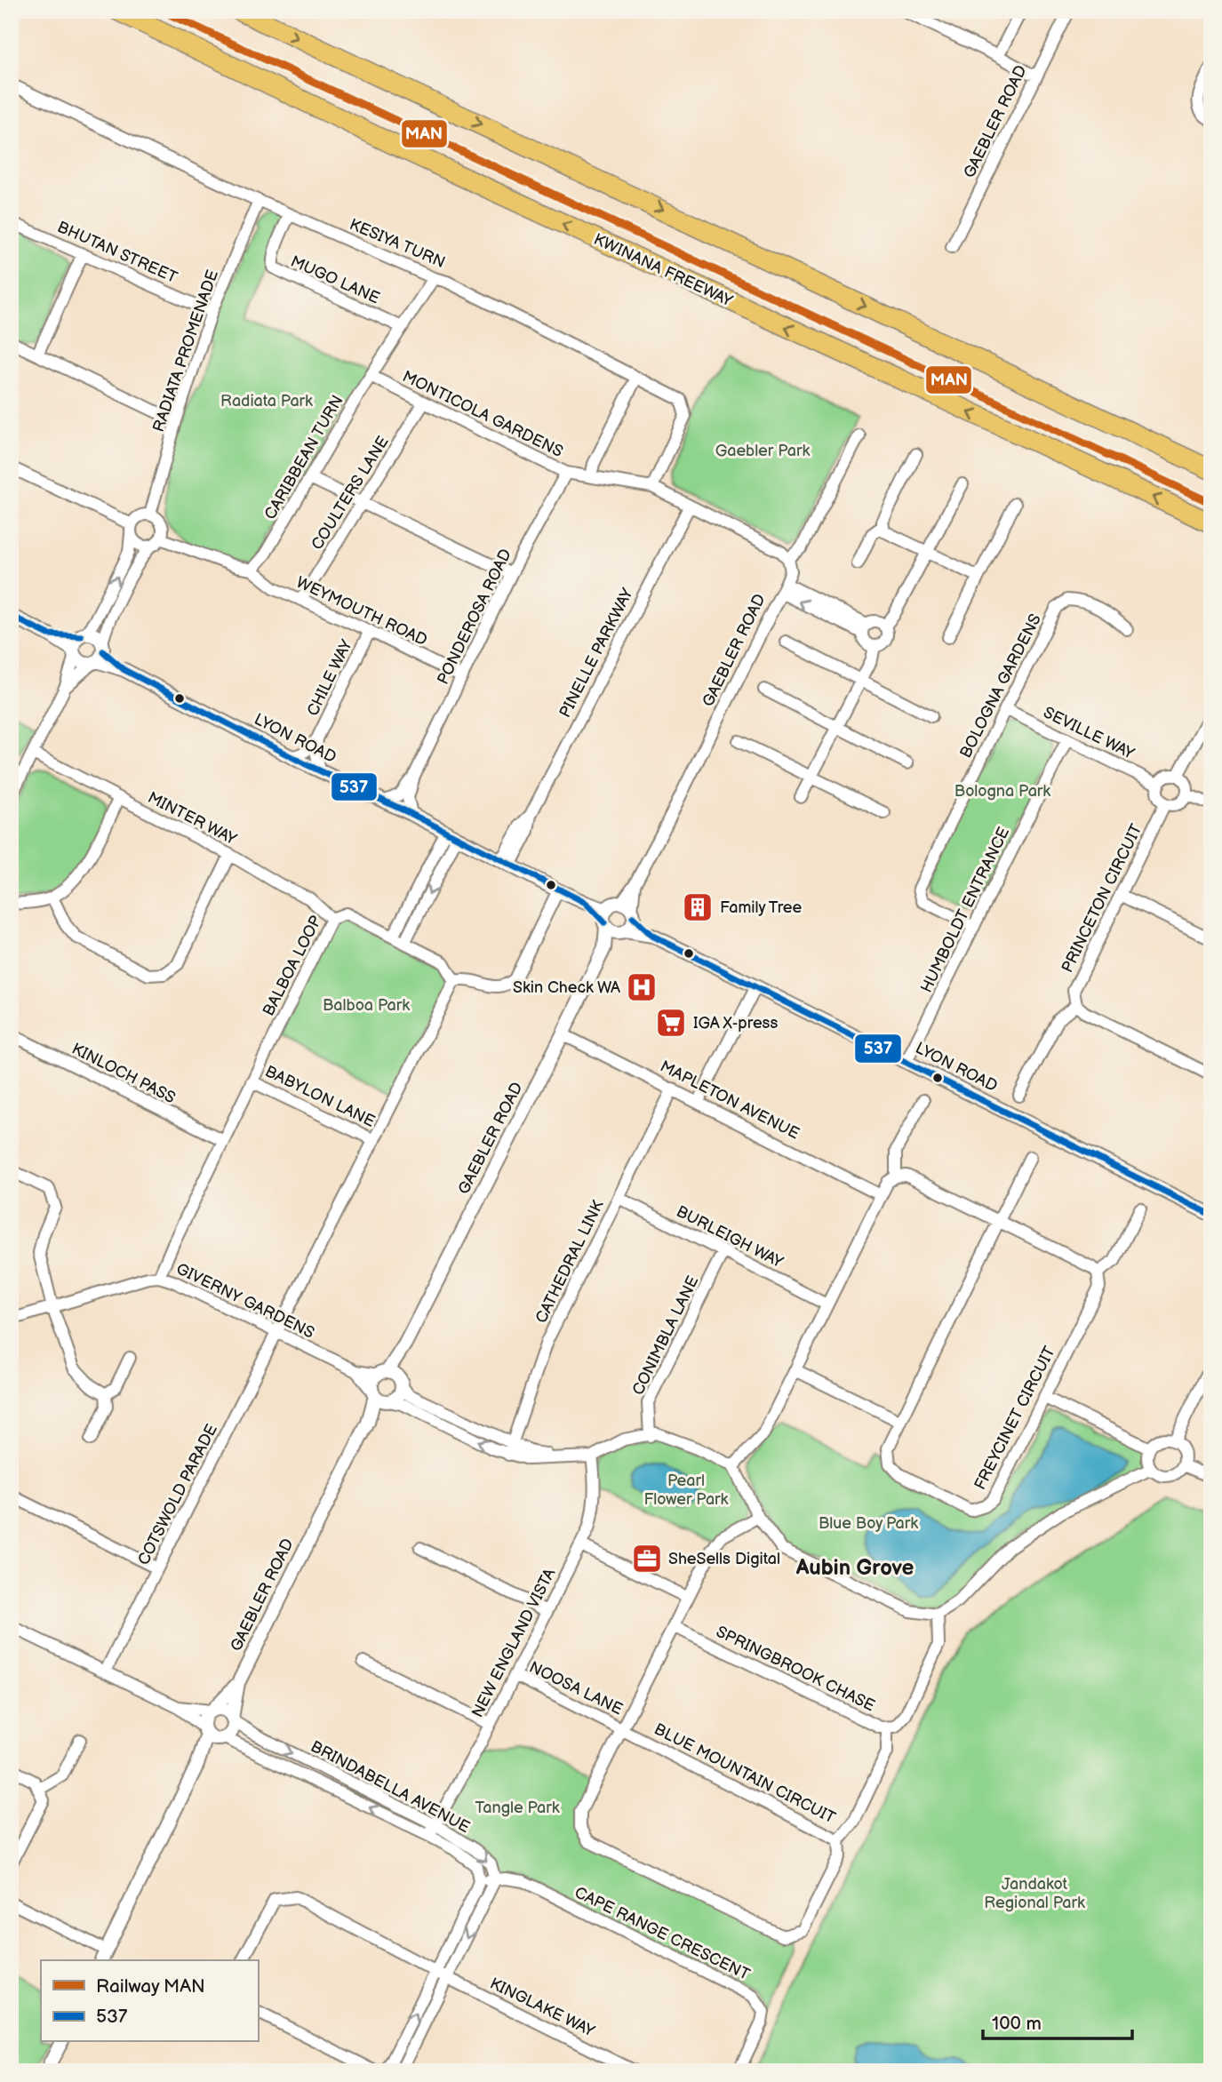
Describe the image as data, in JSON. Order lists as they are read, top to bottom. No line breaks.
{"streets":{"highway":["KWINANA FREEWAY"],"street":["GAEBLER ROAD","KESIYA TURN","BHUTAN STREET","MUGO LANE","RADIATA PROMENADE","MONTICOLA GARDENS","CARIBBEAN TURN","COULTERS LANE","WEYMOUTH ROAD","PONDEROSA ROAD","PINELLE PARKWAY","CHILE WAY","BOLOGNA GARDENS","SEVILLE WAY","LYON ROAD","MINTER WAY","PRINCETON CIRCUIT","HUMBOLDT ENTRANCE","BALBOA LOOP","KINLOCH PASS","BABYLON LANE","MAPLETON AVENUE","BURLEIGH WAY","CATHEDRAL LINK","GIVERNY GARDENS","CONIMBLA LANE","FREYCINET CIRCUIT","COTSWOLD PARADE","NEW ENGLAND VISTA","SPRINGBROOK CHASE","NOOSA LANE","BLUE MOUNTAIN CIRCUIT","BRINDABELLA AVENUE","CAPE RANGE CRESCENT","KINGLAKE WAY"]},"crossings":[["GAEBLER ROAD","MONTICOLA GARDENS"],["GAEBLER ROAD","LYON ROAD"],["GAEBLER ROAD","MAPLETON AVENUE"],["GAEBLER ROAD","GIVERNY GARDENS"],["GAEBLER ROAD","BRINDABELLA AVENUE"],["KESIYA TURN","MUGO LANE"],["KESIYA TURN","RADIATA PROMENADE"],["KESIYA TURN","MONTICOLA GARDENS"],["KESIYA TURN","CARIBBEAN TURN"],["BHUTAN STREET","RADIATA PROMENADE"],["MUGO LANE","CARIBBEAN TURN"],["MONTICOLA GARDENS","CARIBBEAN TURN"],["MONTICOLA GARDENS","COULTERS LANE"],["MONTICOLA GARDENS","PONDEROSA ROAD"],["MONTICOLA GARDENS","PINELLE PARKWAY"],["CARIBBEAN TURN","WEYMOUTH ROAD"],["COULTERS LANE","WEYMOUTH ROAD"],["WEYMOUTH ROAD","PONDEROSA ROAD"],["WEYMOUTH ROAD","CHILE WAY"],["PONDEROSA ROAD","LYON ROAD"],["PINELLE PARKWAY","LYON ROAD"],["CHILE WAY","LYON ROAD"],["BOLOGNA GARDENS","SEVILLE WAY"],["BOLOGNA GARDENS","HUMBOLDT ENTRANCE"],["SEVILLE WAY","PRINCETON CIRCUIT"],["SEVILLE WAY","HUMBOLDT ENTRANCE"],["LYON ROAD","HUMBOLDT ENTRANCE"],["MINTER WAY","BALBOA LOOP"],["BALBOA LOOP","KINLOCH PASS"],["BALBOA LOOP","BABYLON LANE"],["BALBOA LOOP","GIVERNY GARDENS"],["MAPLETON AVENUE","CATHEDRAL LINK"],["BURLEIGH WAY","CATHEDRAL LINK"],["BURLEIGH WAY","CONIMBLA LANE"],["GIVERNY GARDENS","COTSWOLD PARADE"],["NEW ENGLAND VISTA","NOOSA LANE"],["NEW ENGLAND VISTA","BRINDABELLA AVENUE"],["SPRINGBROOK CHASE","BLUE MOUNTAIN CIRCUIT"],["NOOSA LANE","BLUE MOUNTAIN CIRCUIT"],["BRINDABELLA AVENUE","CAPE RANGE CRESCENT"]],"districts":["Aubin Grove"],"parks":["Radiata Park","Gaebler Park","Bologna Park","Balboa Park","Pearl Flower Park","Blue Boy Park","Tangle Park","Jandakot Regional Park"],"places":{"building":["Family Tree"],"hospital":["Skin Check WA"],"supermarket":["IGA X-press"],"office":["SheSells Digital"]},"lines":["rail line MAN","transit line 537"],"legend":["Railway MAN","537"],"scale_bar":"100 m"}
